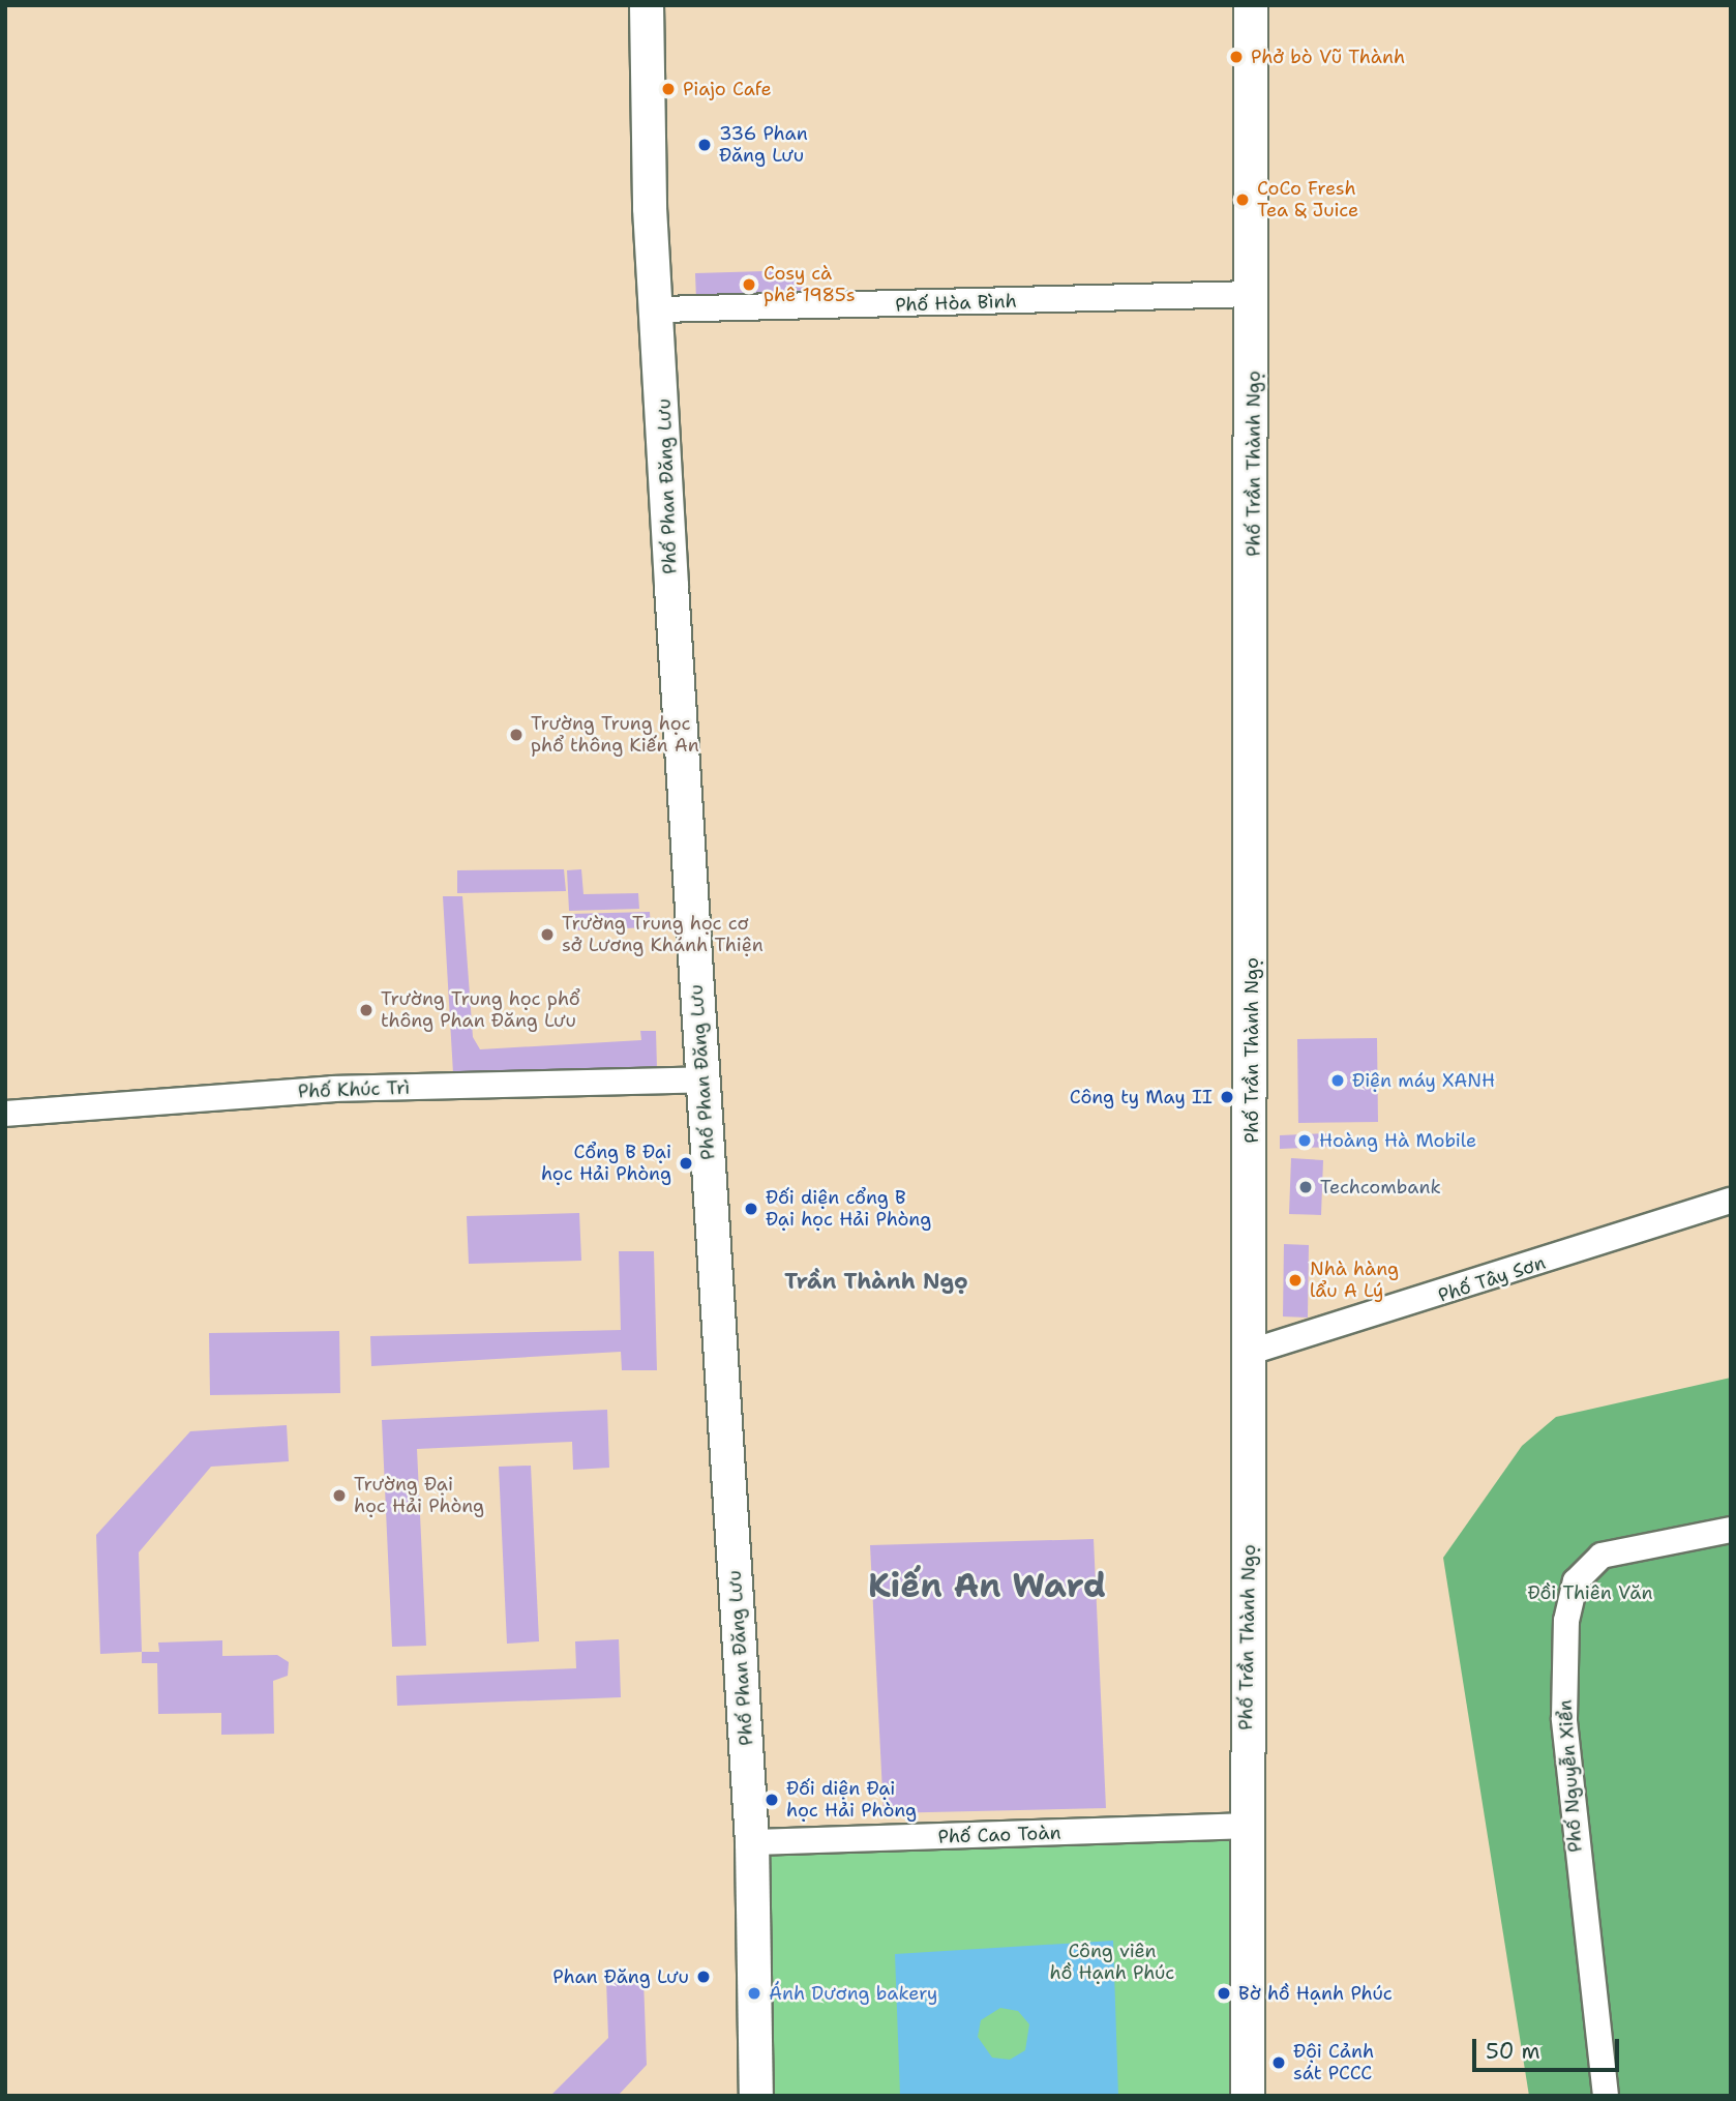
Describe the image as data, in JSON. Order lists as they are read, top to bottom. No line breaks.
{"streets":{"main road":["Phố Trần Thành Ngọ","Phố Phan Đăng Lưu"],"street":["Phố Hòa Bình","Phố Khúc Trì","Phố Tây Sơn","Phố Nguyễn Xiển","Phố Cao Toàn"]},"crossings":[["Phố Hòa Bình","Phố Trần Thành Ngọ"],["Phố Hòa Bình","Phố Phan Đăng Lưu"],["Phố Trần Thành Ngọ","Phố Tây Sơn"],["Phố Trần Thành Ngọ","Phố Cao Toàn"],["Phố Phan Đăng Lưu","Phố Khúc Trì"],["Phố Phan Đăng Lưu","Phố Cao Toàn"]],"districts":["Trần Thành Ngọ","Kiến An Ward"],"parks":["Đồi Thiên Văn","Công viên hồ Hạnh Phúc"],"places":["Phở bò Vũ Thành","Piajo Cafe","336 Phan Đăng Lưu","CoCo Fresh Tea & Juice","Cosy cà phê 1985s","Trường Trung học phổ thông Kiến An","Trường Trung học cơ sở Lương Khánh Thiện","Trường Trung học phổ thông Phan Đăng Lưu","Điện máy XANH","Công ty May II","Hoàng Hà Mobile","Cổng B Đại học Hải Phòng","Techcombank","Đối diện cổng B Đại học Hải Phòng","Nhà hàng lẩu A Lý","Trường Đại học Hải Phòng","Đối diện Đại học Hải Phòng","Phan Đăng Lưu","Ánh Dương bakery","Bờ hồ Hạnh Phúc","Đội Cảnh sát PCCC"],"scale_bar":"50 m"}
